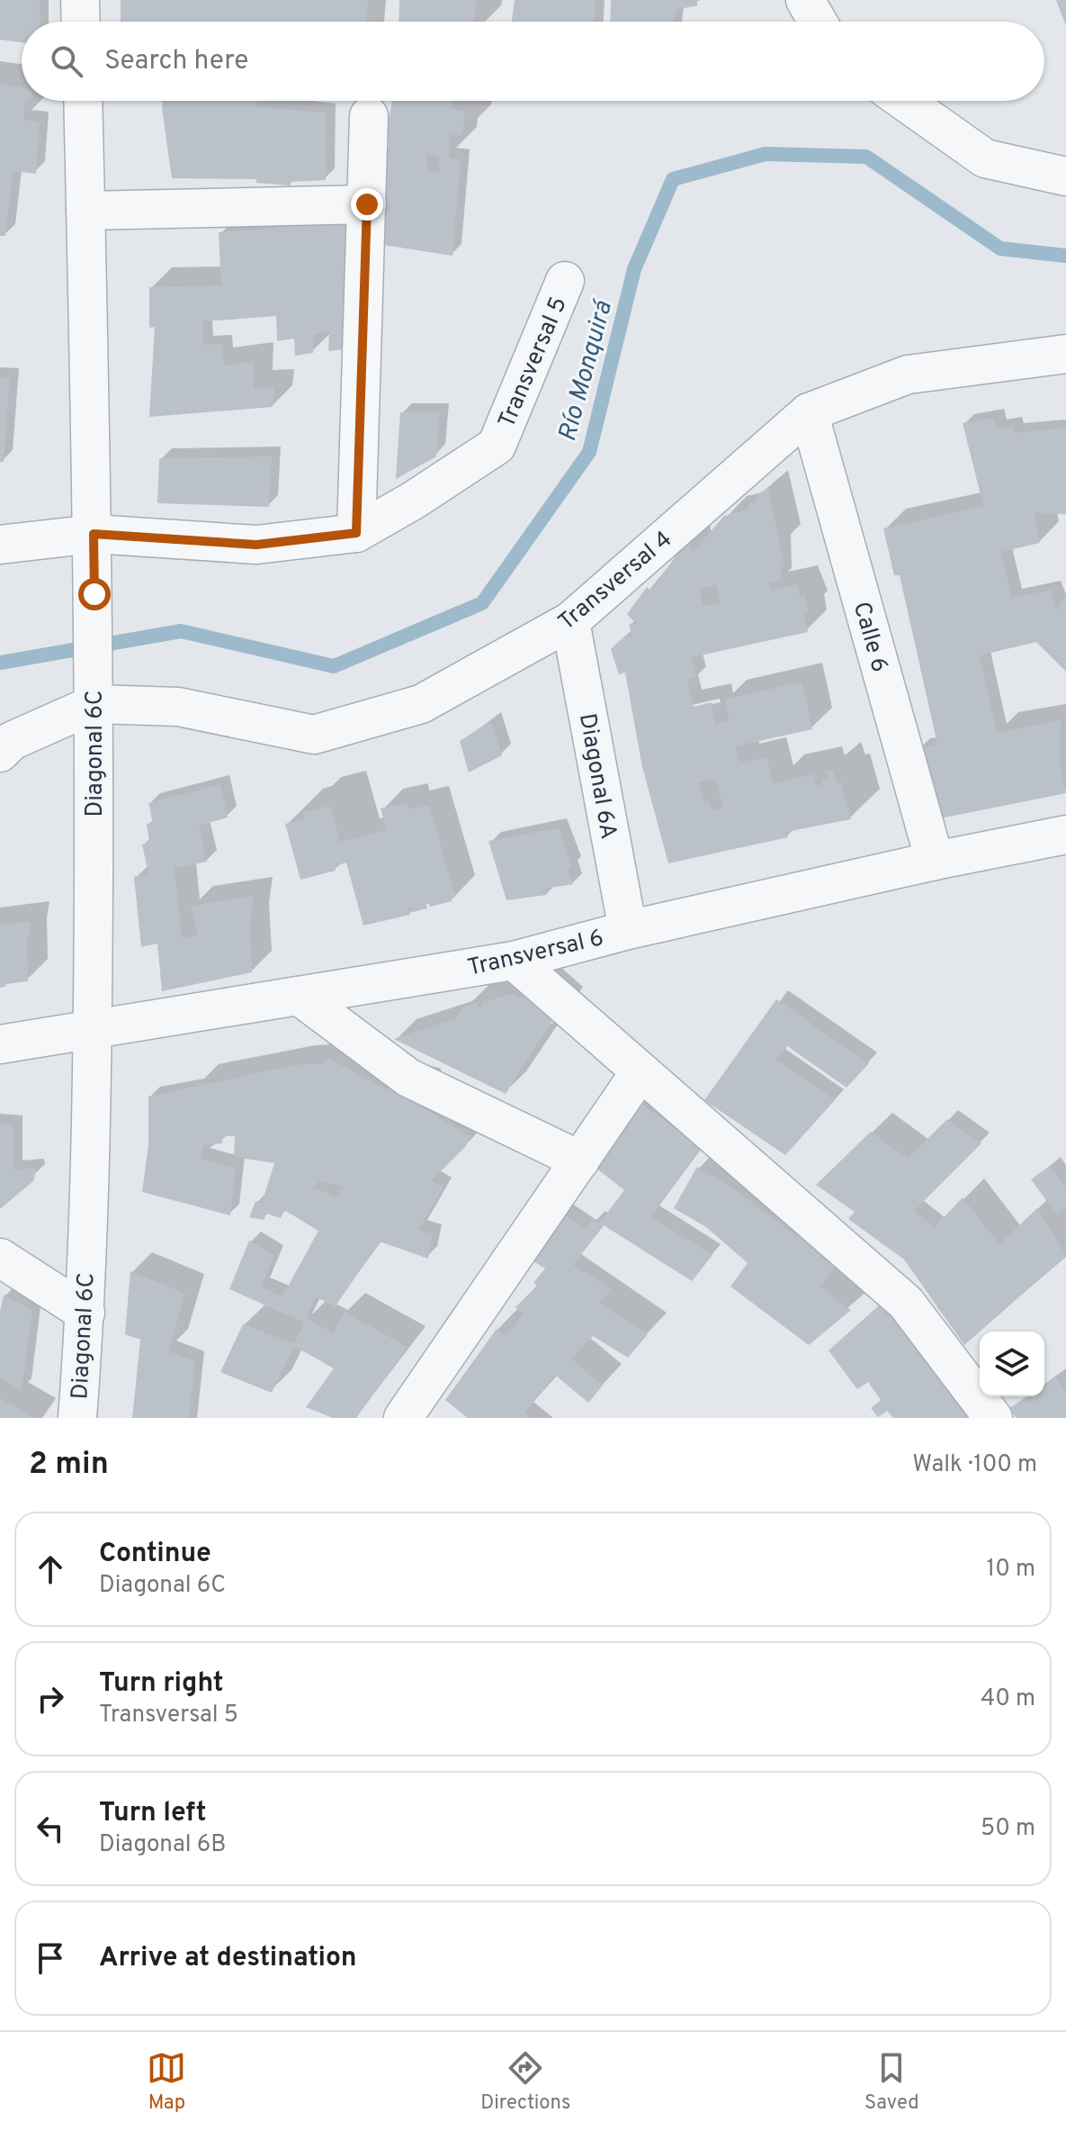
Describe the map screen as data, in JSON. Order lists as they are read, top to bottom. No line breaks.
{"streets":{"street":["Transversal 5","Transversal 4","Calle 6","Diagonal 6C","Diagonal 6A","Transversal 6"]},"crossings":[["Transversal 5","Diagonal 6C"],["Transversal 4","Calle 6"],["Transversal 4","Diagonal 6C"],["Transversal 4","Diagonal 6A"],["Calle 6","Transversal 6"],["Diagonal 6C","Transversal 6"],["Diagonal 6A","Transversal 6"]],"water":["Río Monquirá"],"page":{"search":"Search here","heading":["2 min","Walk · 100 m"],"list":[["Continue","Diagonal 6C","10 m"],["Turn right","Transversal 5","40 m"],["Turn left","Diagonal 6B","50 m"],"Arrive at destination"],"nav":["Map","Directions","Saved"]}}
